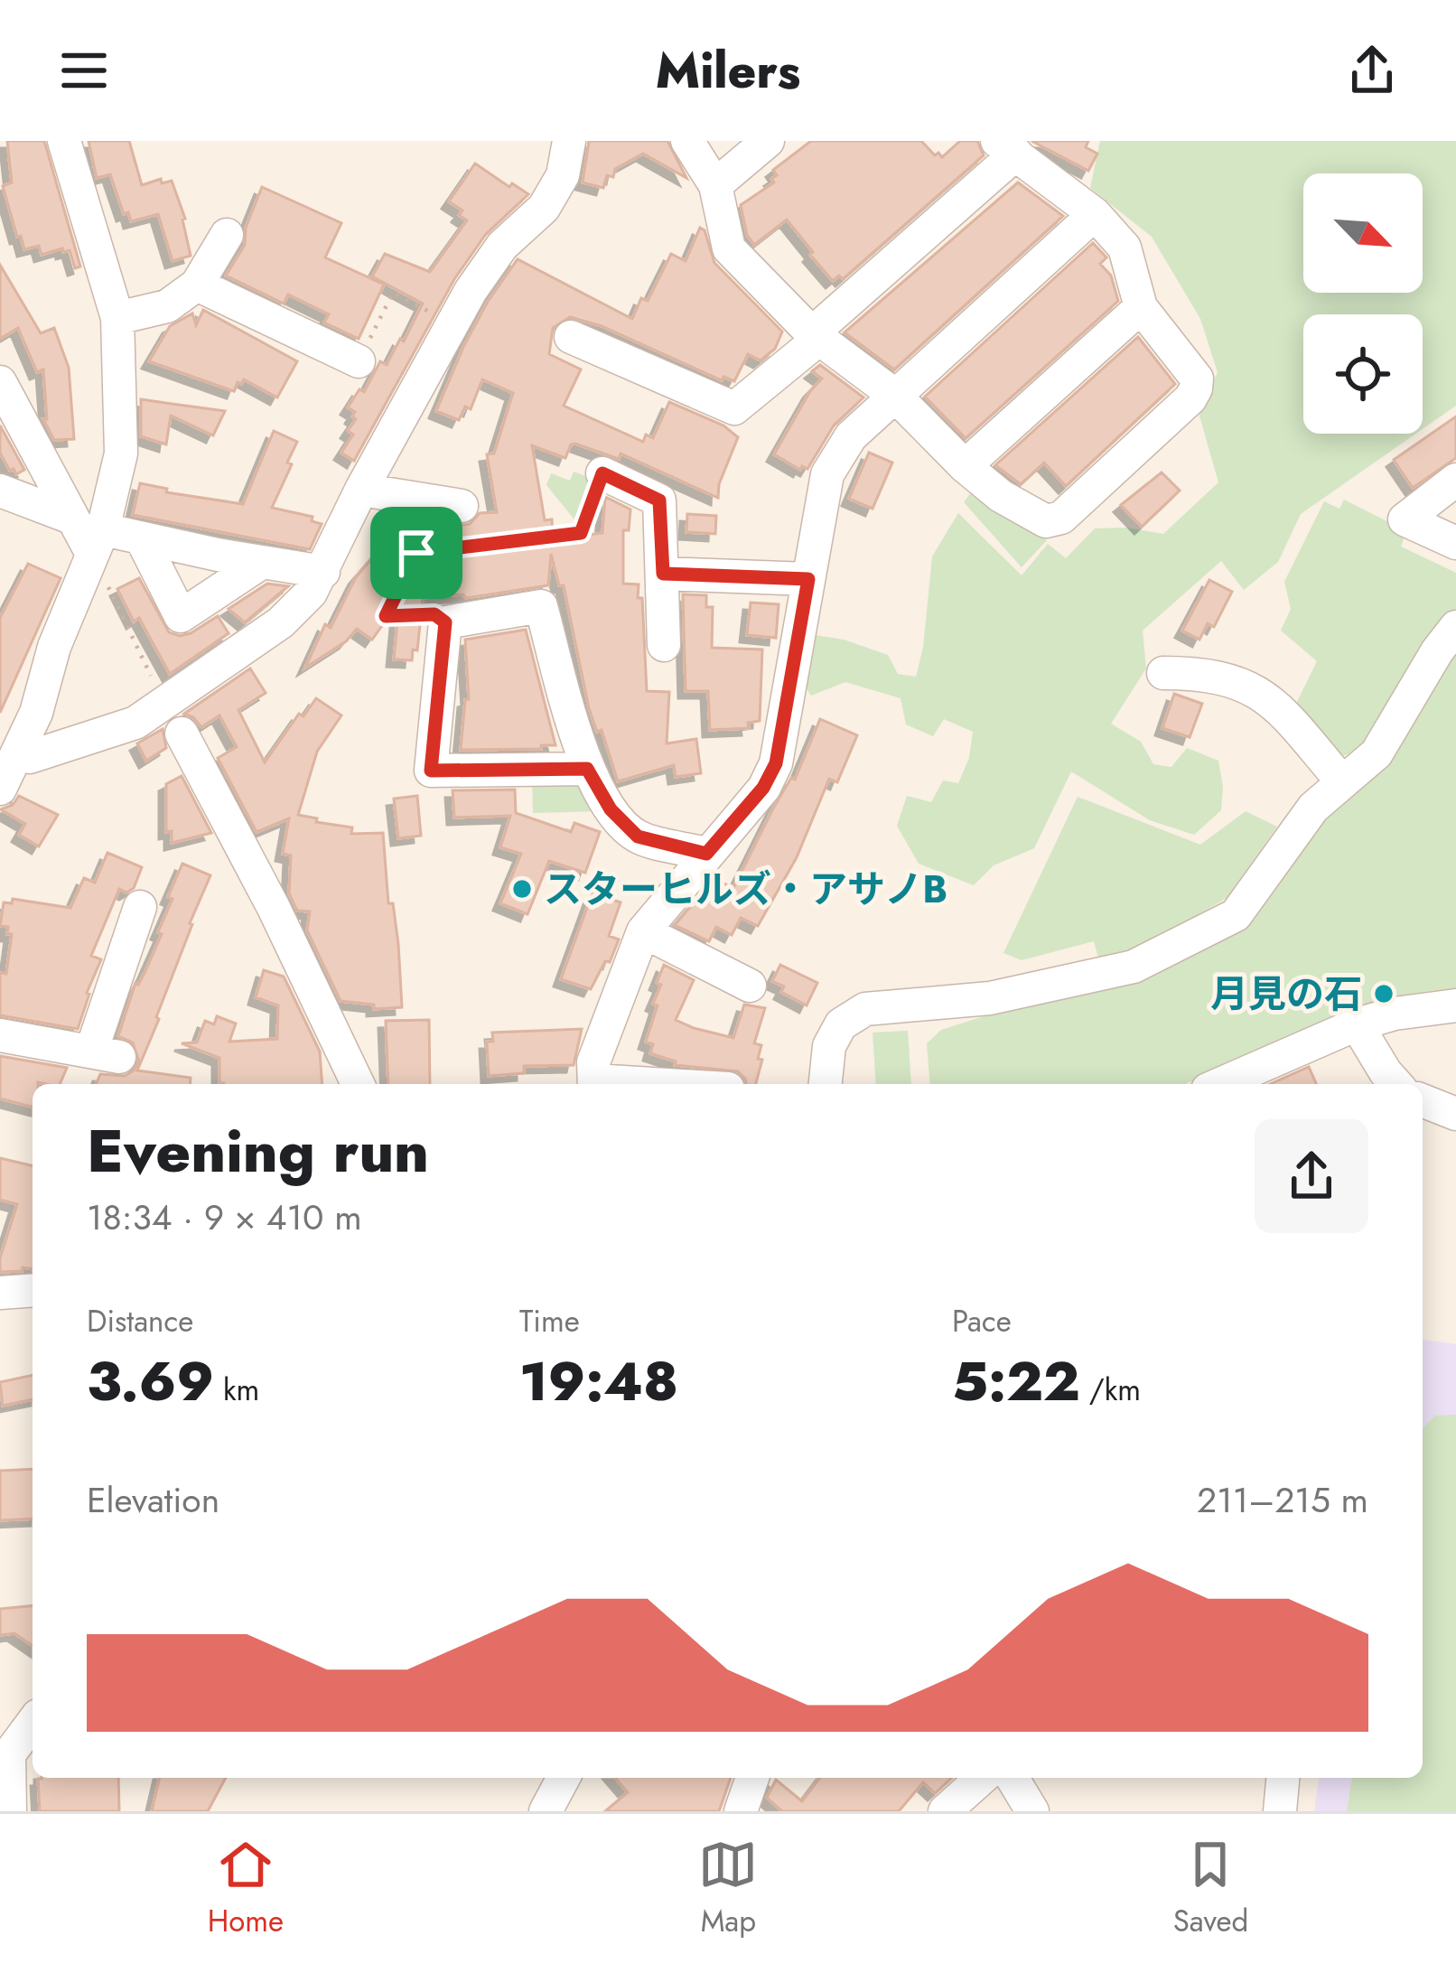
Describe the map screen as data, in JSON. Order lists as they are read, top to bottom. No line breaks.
{"places":["スターヒルズ・アサノB","月見の石"],"north":"bottom right","page":{"header":"Milers","heading":["Evening run","18:34 · 9 × 410 m"],"stats":[["Distance","3.69 km"],["Time","19:48"],["Pace","5:22 /km"]],"chart":["Elevation","211–215 m"],"tabs":["Home","Map","Saved"]}}
